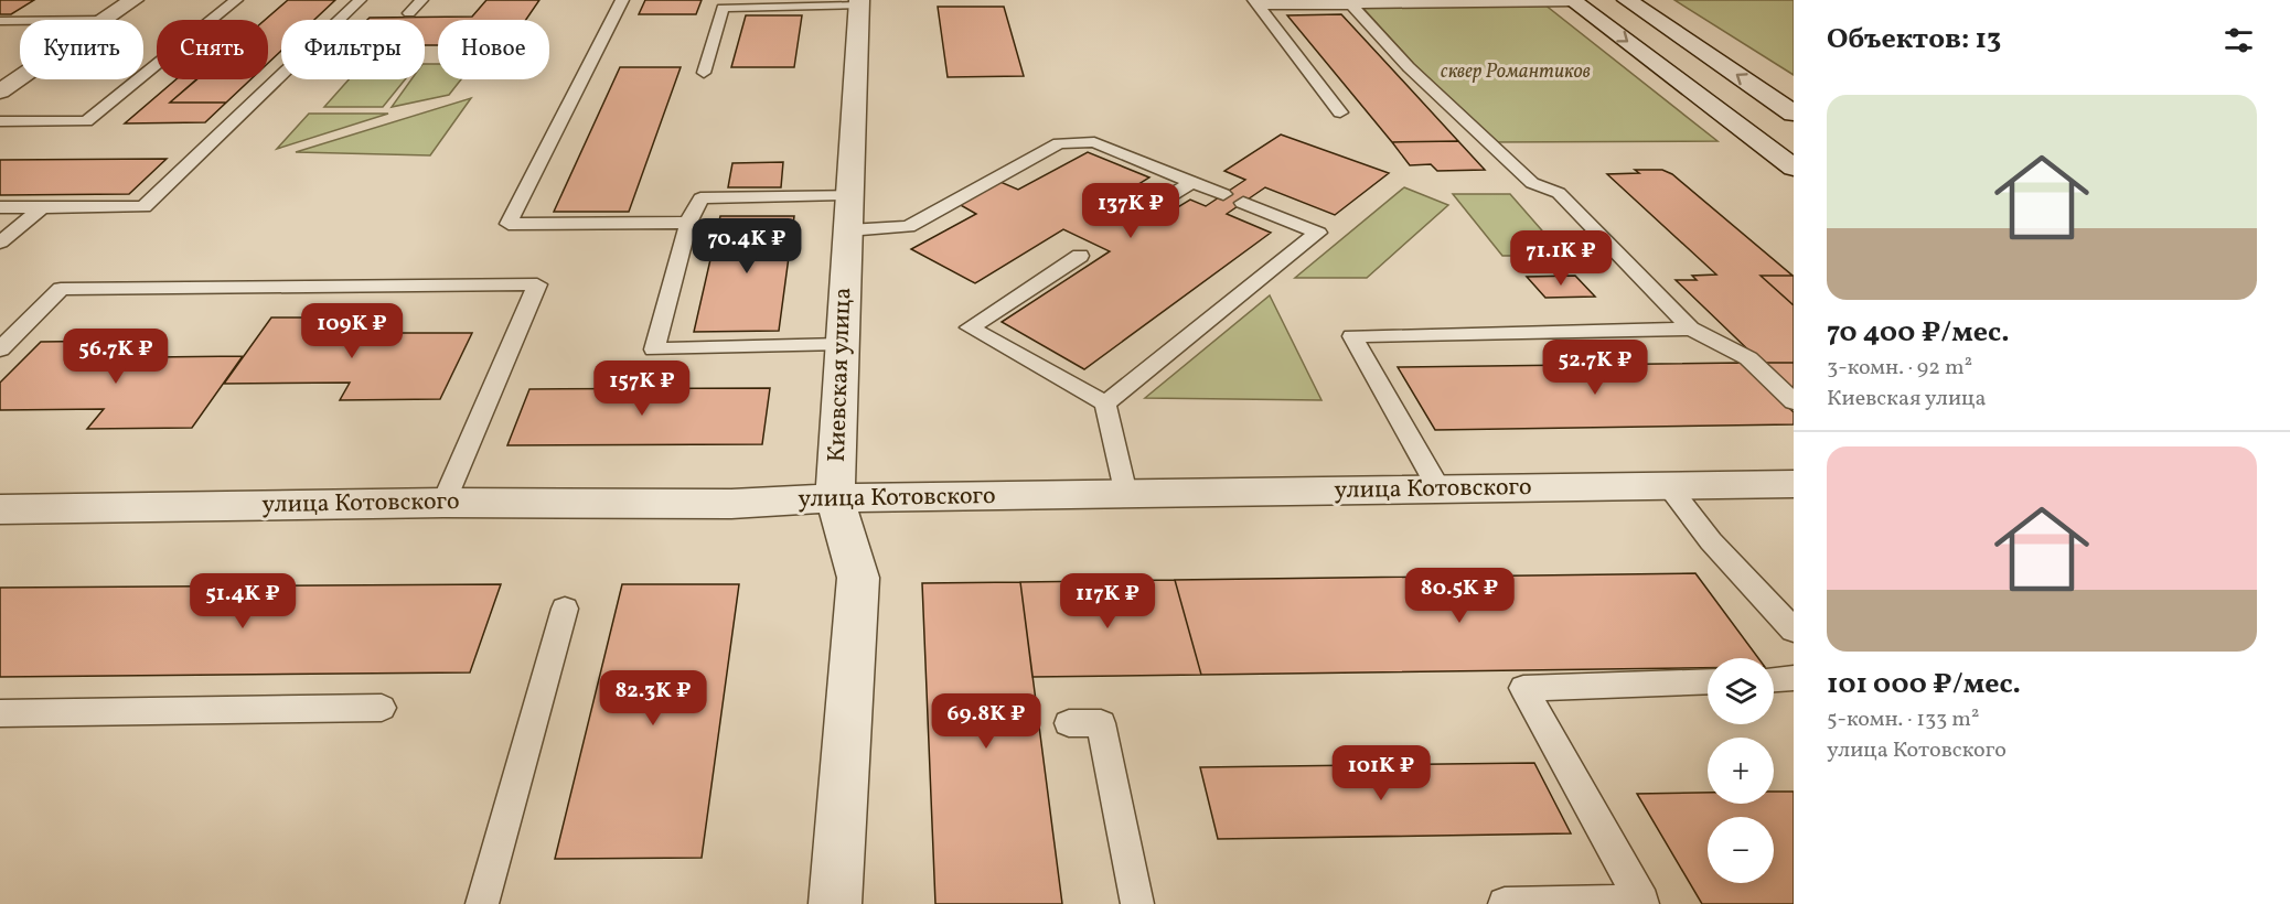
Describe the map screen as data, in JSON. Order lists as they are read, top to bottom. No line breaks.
{"streets":{"street":["Киевская улица","улица Котовского"]},"crossings":[["Киевская улица","улица Котовского"]],"parks":["сквер Романтиков"],"page":{"heading":"Объектов: 13","chip":["Купить","Снять","Фильтры","Новое"],"list":[{"name":"70 400 ₽/мес.","note":"3-комн. · 92 m² · Киевская улица"},{"name":"101 000 ₽/мес.","note":"5-комн. · 133 m² · улица Котовского"}],"price":["137K ₽","70.4K ₽","71.1K ₽","109K ₽","56.7K ₽","52.7K ₽","157K ₽","80.5K ₽","51.4K ₽","117K ₽","82.3K ₽","69.8K ₽","101K ₽"],"map_buttons":["+","−"]}}
